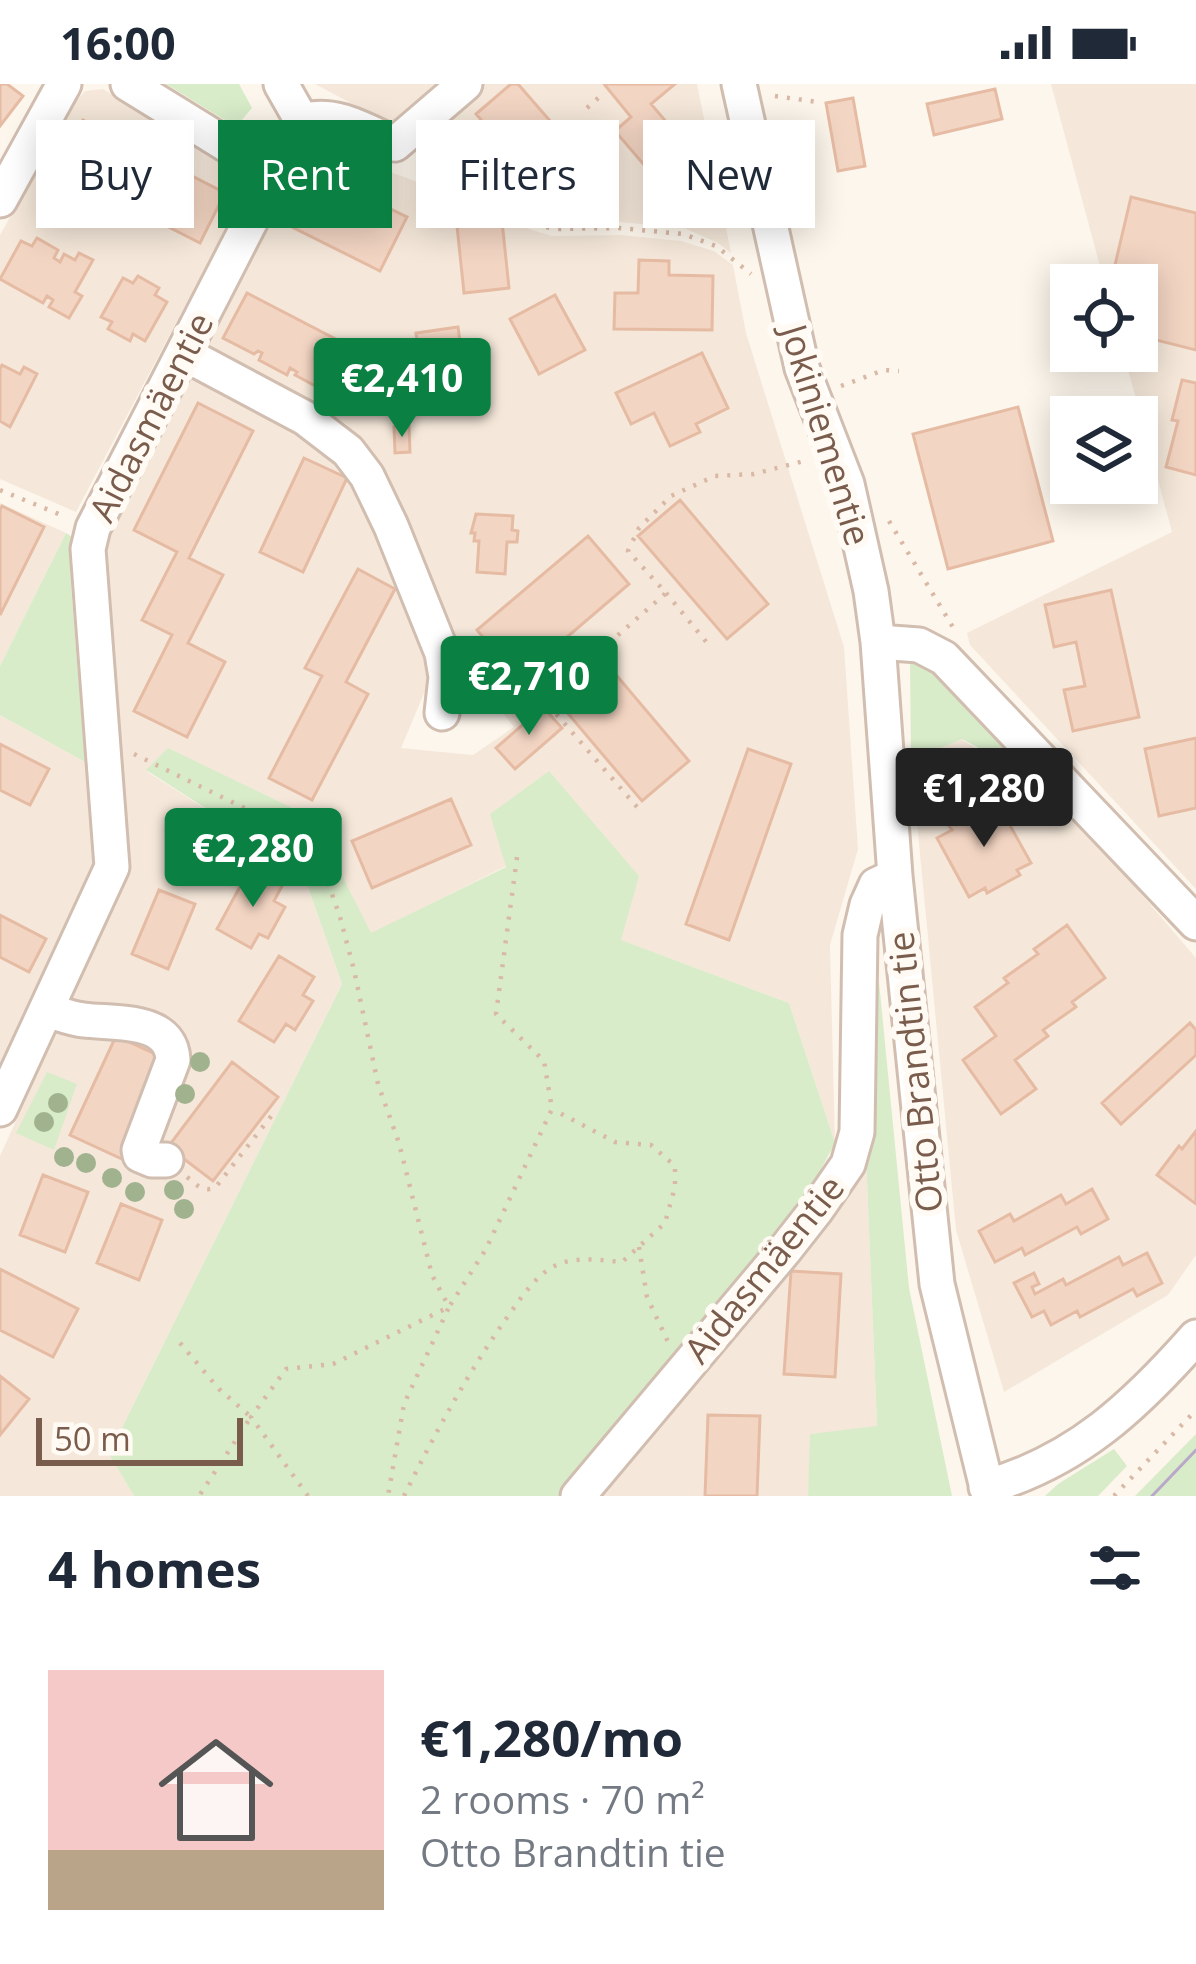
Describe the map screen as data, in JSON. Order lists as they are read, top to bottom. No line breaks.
{"streets":{"street":["Aidasmäentie","Jokiniementie","Otto Brandtin tie"]},"crossings":[["Aidasmäentie","Otto Brandtin tie"],["Jokiniementie","Otto Brandtin tie"]],"scale_bar":"50 m","page":{"status":"16:00","chip":["Buy","Rent","Filters","New"],"price":["€2,410","€2,710","€1,280","€2,280"],"scale":"50 m","heading":"4 homes","list":[{"name":"€1,280/mo","note":"2 rooms · 70 m² · Otto Brandtin tie"}]}}
